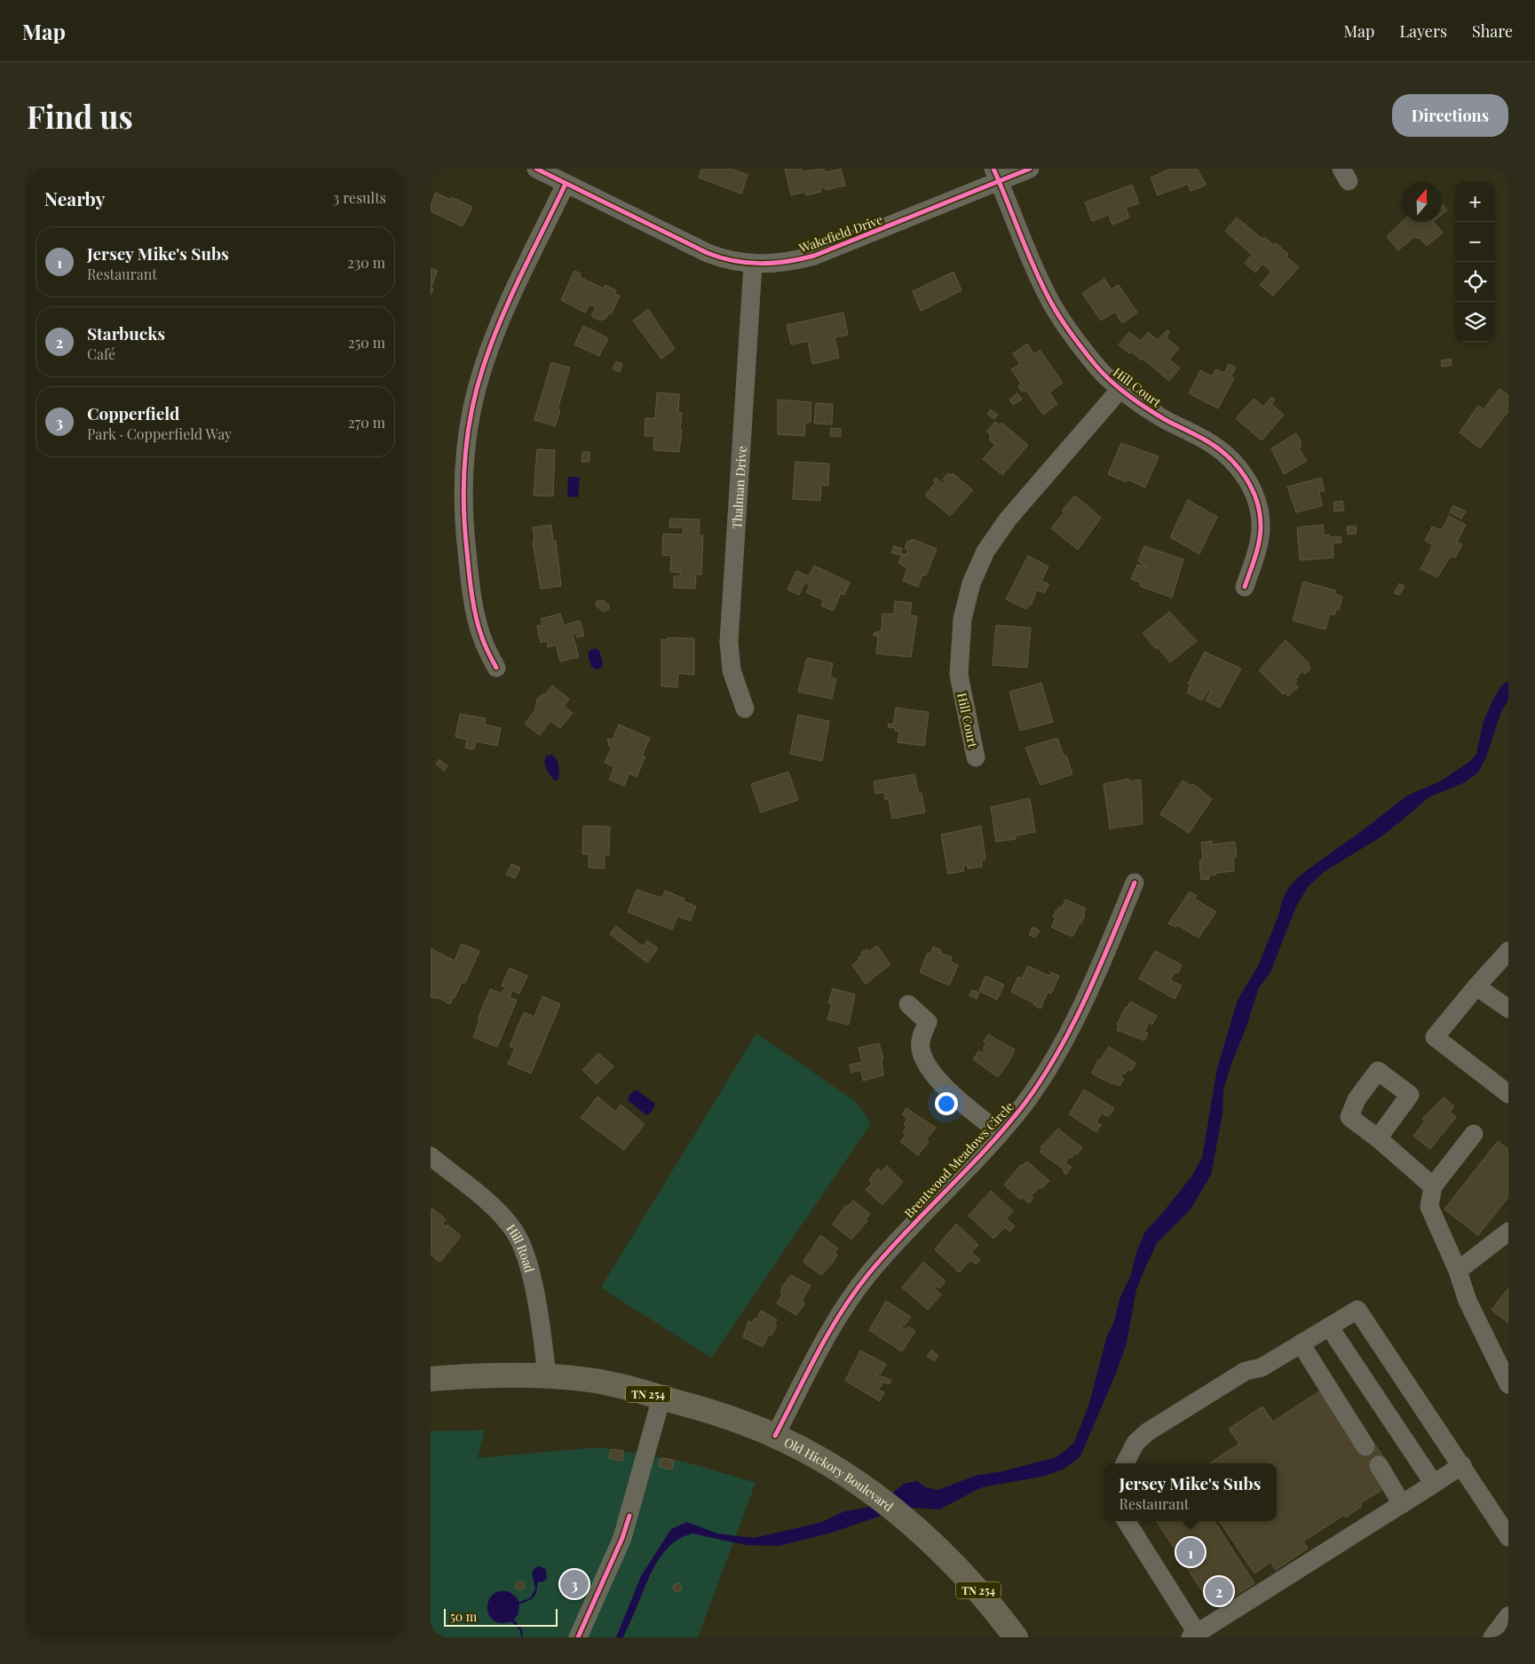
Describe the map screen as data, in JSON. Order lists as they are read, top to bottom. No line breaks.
{"streets":{"main road":["TN 254","Old Hickory Boulevard"],"street":["Wakefield Drive","Hill Court","Thalman Drive","Brentwood Meadows Circle","Hill Road"]},"crossings":[["Wakefield Drive","Hill Court"],["Wakefield Drive","Thalman Drive"],["Brentwood Meadows Circle","Old Hickory Boulevard"],["Hill Road","Old Hickory Boulevard"]],"scale_bar":"50 m","north":"top","page":{"header":"Map","nav":["Map","Layers","Share"],"buttons":"Directions","title":"Find us","heading":["Nearby","3 results"],"map_buttons":["+","−"],"list":[{"mark":"1","name":"Jersey Mike's Subs","note":"Restaurant","value":"230 m"},{"mark":"2","name":"Starbucks","note":"Café","value":"250 m"},{"mark":"3","name":"Copperfield","note":"Park · Copperfield Way","value":"270 m"}],"popup":["Jersey Mike's Subs","Restaurant"],"pins":["1","3","2"],"scale":"50 m"}}
